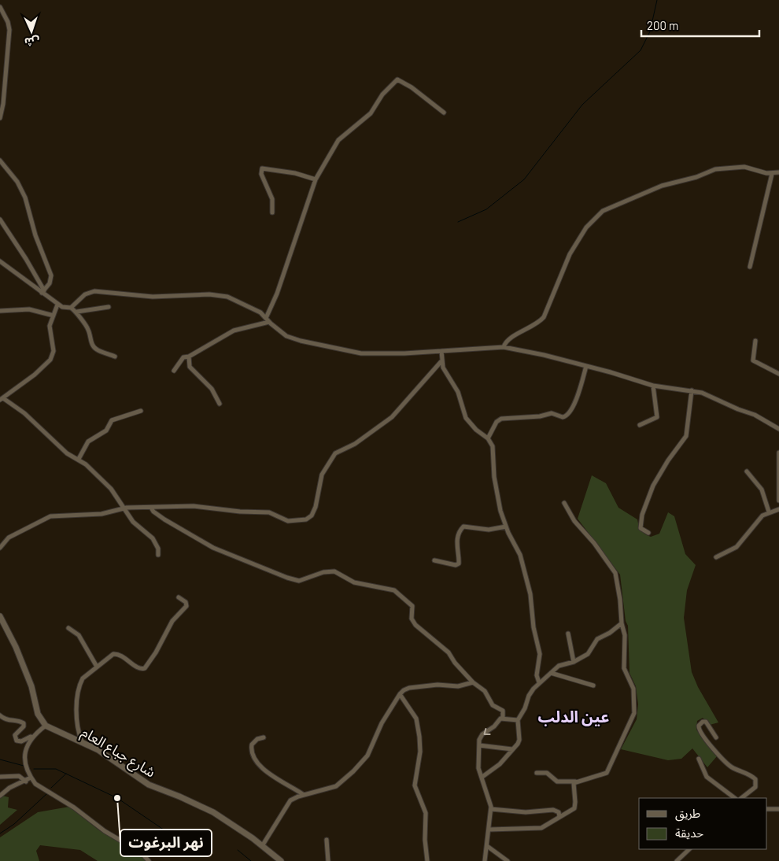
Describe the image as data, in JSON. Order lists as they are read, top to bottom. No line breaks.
{"streets":{"main road":["شارع جباع العام"]},"districts":["عين الدلب"],"places":["نهر البرغوت"],"legend":["طريق","حديقة"],"scale_bar":"200 m","north":"bottom"}
